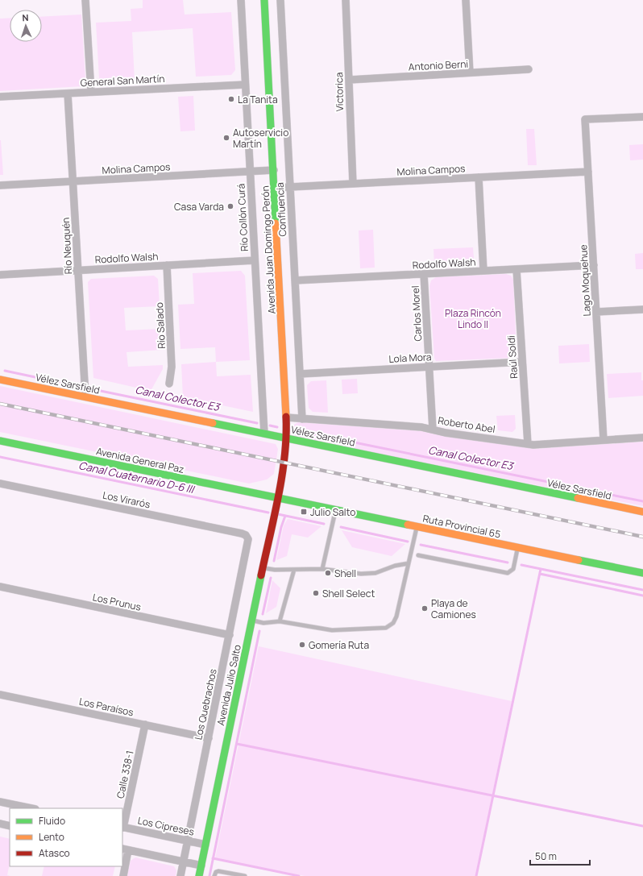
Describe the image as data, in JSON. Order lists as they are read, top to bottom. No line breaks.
{"streets":{"main road":["Avenida Juan Domingo Perón","Vélez Sarsfield","Avenida General Paz","Ruta Provincial 65","Avenida Julio Salto"],"street":["Antonio Berni","General San Martín","Victorica","Molina Campos","Confluencia","Río Collón Curá","Río Neuquén","Rodolfo Walsh","Lago Moquehue","Carlos Morel","Río Salado","Raúl Soldi","Lola Mora","Roberto Abel","Los Virarós","Los Prunus","Los Quebrachos","Los Paraísos","Calle 338-1","Los Cipreses"]},"crossings":[["Antonio Berni","Victorica"],["General San Martín","Río Collón Curá"],["General San Martín","Río Neuquén"],["Victorica","Molina Campos"],["Molina Campos","Confluencia"],["Molina Campos","Río Collón Curá"],["Molina Campos","Río Neuquén"],["Molina Campos","Avenida Juan Domingo Perón"],["Molina Campos","Lago Moquehue"],["Confluencia","Rodolfo Walsh"],["Confluencia","Lola Mora"],["Confluencia","Roberto Abel"],["Río Collón Curá","Rodolfo Walsh"],["Río Collón Curá","Vélez Sarsfield"],["Río Neuquén","Rodolfo Walsh"],["Río Neuquén","Vélez Sarsfield"],["Avenida Juan Domingo Perón","Vélez Sarsfield"],["Avenida Juan Domingo Perón","Roberto Abel"],["Avenida Juan Domingo Perón","Avenida General Paz"],["Avenida Juan Domingo Perón","Ruta Provincial 65"],["Avenida Juan Domingo Perón","Avenida Julio Salto"],["Rodolfo Walsh","Lago Moquehue"],["Rodolfo Walsh","Carlos Morel"],["Rodolfo Walsh","Río Salado"],["Rodolfo Walsh","Raúl Soldi"],["Lago Moquehue","Roberto Abel"],["Carlos Morel","Lola Mora"],["Carlos Morel","Roberto Abel"],["Raúl Soldi","Lola Mora"],["Raúl Soldi","Roberto Abel"],["Avenida General Paz","Ruta Provincial 65"],["Avenida General Paz","Avenida Julio Salto"],["Los Virarós","Los Quebrachos"],["Ruta Provincial 65","Avenida Julio Salto"],["Los Prunus","Los Quebrachos"],["Avenida Julio Salto","Los Cipreses"],["Los Quebrachos","Los Paraísos"],["Los Quebrachos","Los Cipreses"],["Los Paraísos","Calle 338-1"],["Calle 338-1","Los Cipreses"]],"water":["Canal Colector E3","Canal Cuaternario D-6 III"],"parks":["Plaza Rincón Lindo II"],"places":{"other":["La Tanita","Autoservicio Martín","Casa Varda","Shell","Shell Select","Playa de Camiones","Gomería Ruta"],"transit":["Julio Salto"]},"legend":["Fluido","Lento","Atasco"],"scale_bar":"50 m","north":"top"}
